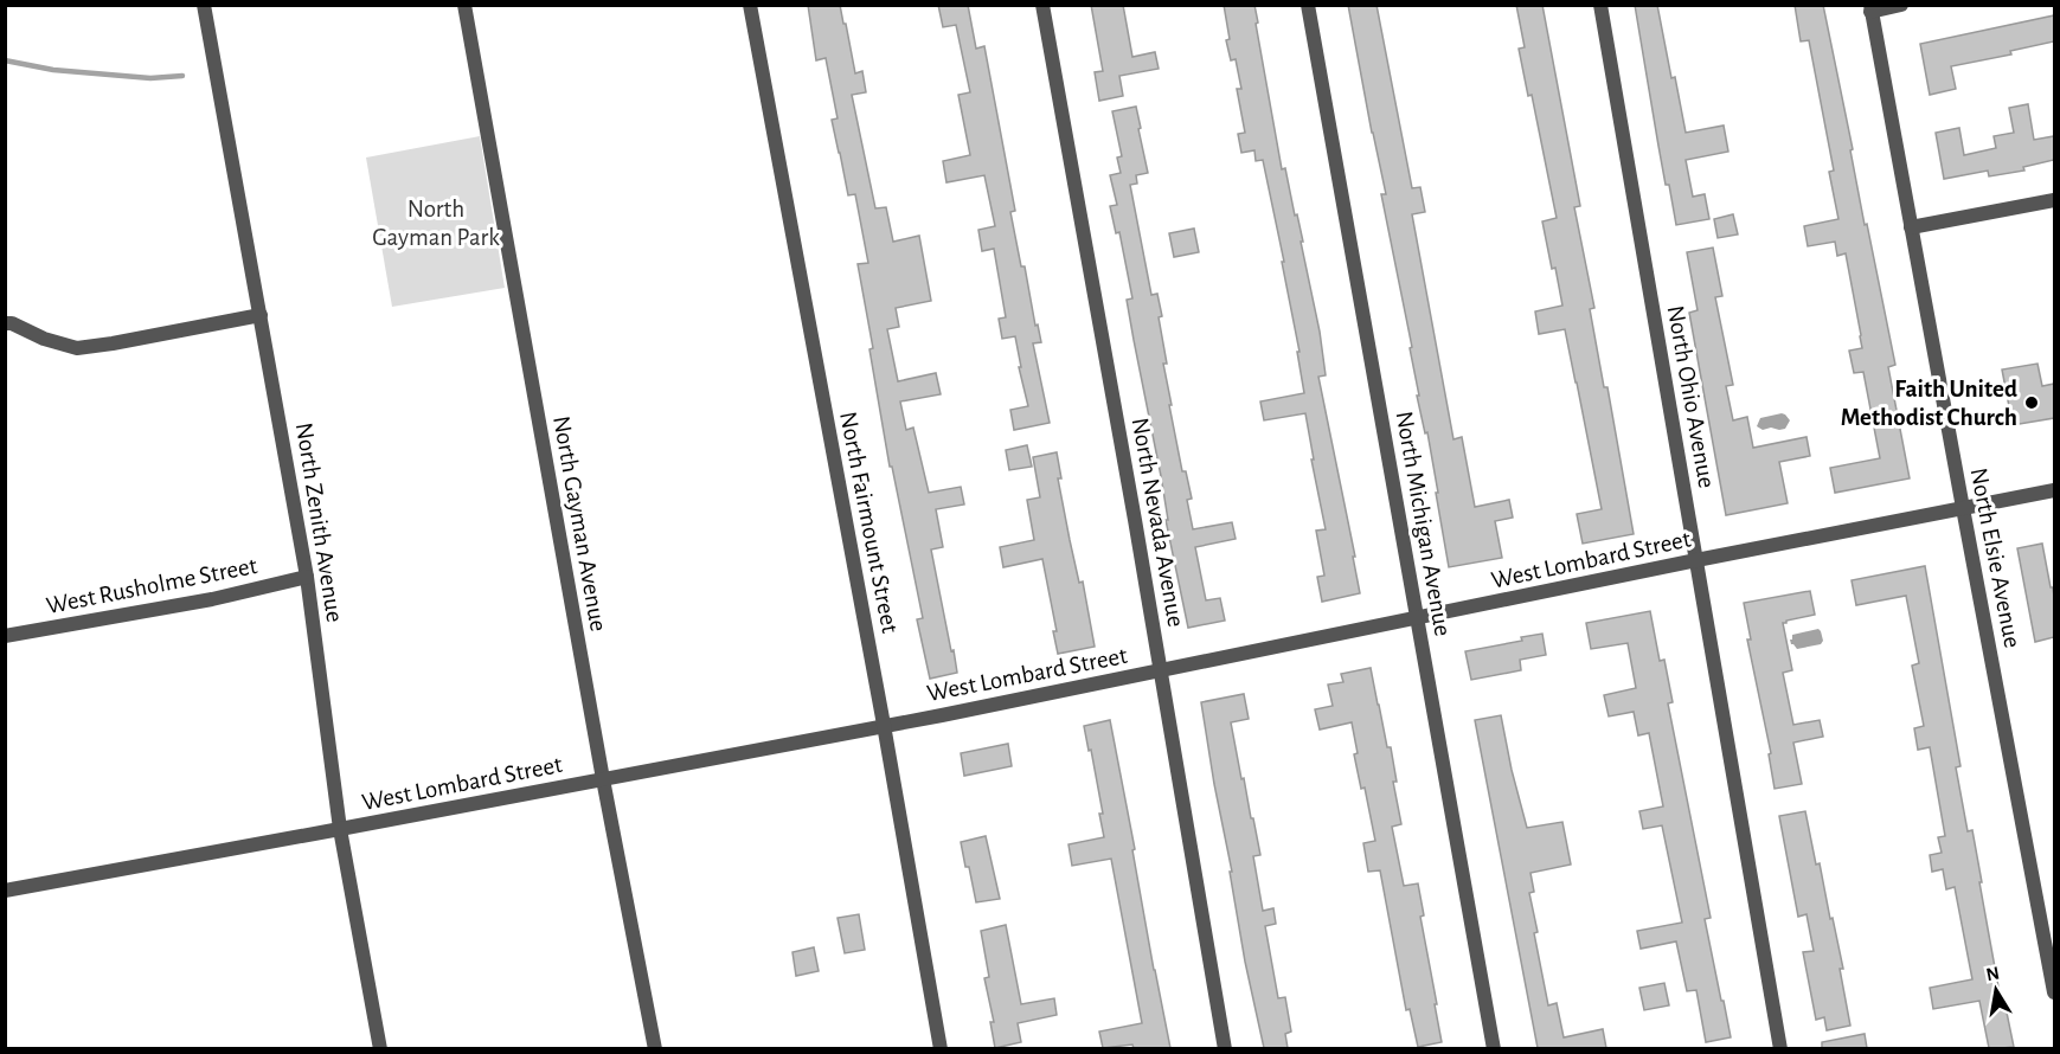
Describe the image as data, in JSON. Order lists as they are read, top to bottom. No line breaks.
{"streets":{"street":["North Ohio Avenue","North Zenith Avenue","North Fairmount Street","North Nevada Avenue","North Gayman Avenue","North Michigan Avenue","North Elsie Avenue","West Lombard Street","West Rusholme Street"]},"crossings":[["North Ohio Avenue","West Lombard Street"],["North Zenith Avenue","West Lombard Street"],["North Zenith Avenue","West Rusholme Street"],["North Fairmount Street","West Lombard Street"],["North Nevada Avenue","West Lombard Street"],["North Gayman Avenue","West Lombard Street"],["North Michigan Avenue","West Lombard Street"],["North Elsie Avenue","West Lombard Street"]],"parks":["North Gayman Park"],"places":["Faith United Methodist Church"],"north":"top"}
